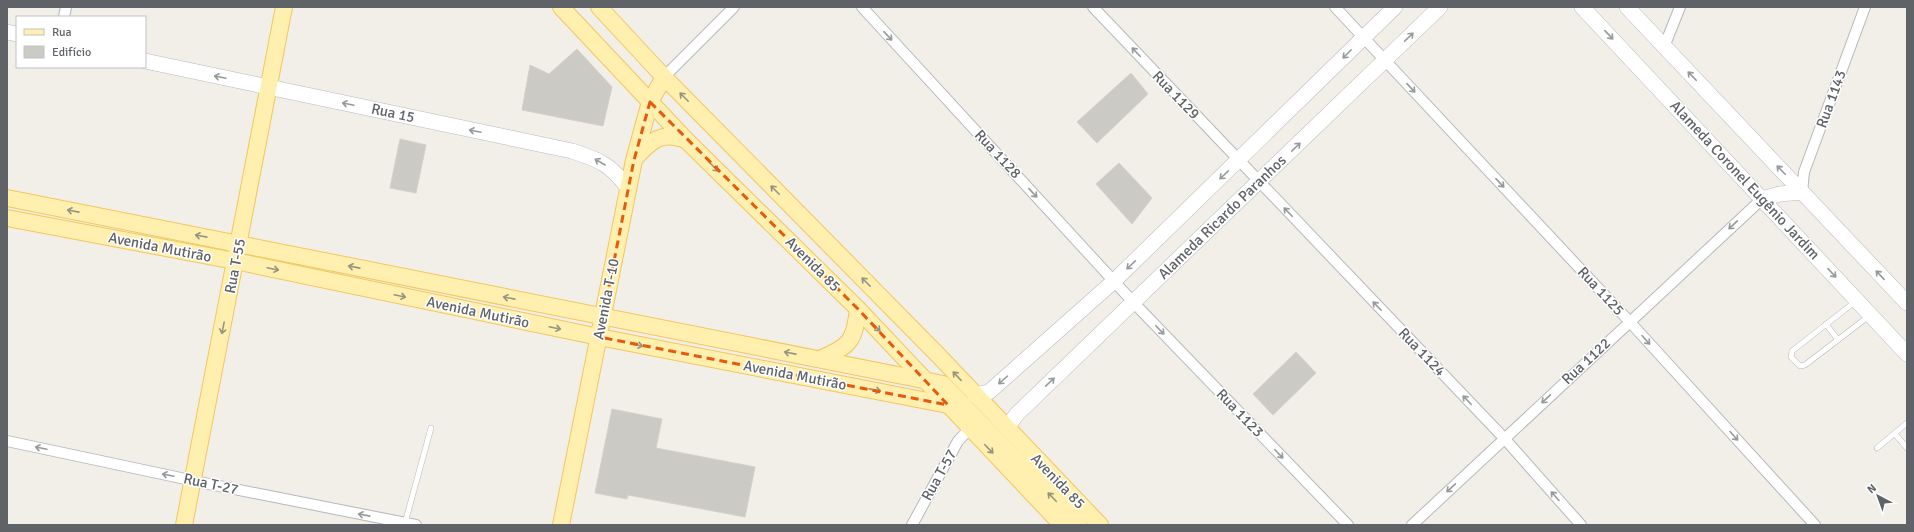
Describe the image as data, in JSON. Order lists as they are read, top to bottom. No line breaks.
{"streets":{"main road":["Rua 15","Alameda Coronel Eugênio Jardim","Alameda Ricardo Paranhos","Avenida Mutirão","Avenida 85","Rua T-55","Avenida T-10"],"street":["Rua 1129","Rua 1143","Rua 1128","Rua 1125","Rua 1124","Rua 1122","Rua 1123","Rua T-57","Rua T-27"]},"crossings":[["Rua 1129","Alameda Ricardo Paranhos"],["Rua 1129","Rua 1124"],["Rua 15","Rua T-55"],["Rua 15","Avenida T-10"],["Rua 1128","Alameda Ricardo Paranhos"],["Rua 1128","Rua 1123"],["Alameda Coronel Eugênio Jardim","Rua 1122"],["Alameda Ricardo Paranhos","Avenida 85"],["Alameda Ricardo Paranhos","Rua 1125"],["Alameda Ricardo Paranhos","Rua 1124"],["Alameda Ricardo Paranhos","Rua 1123"],["Avenida Mutirão","Avenida 85"],["Avenida Mutirão","Rua T-55"],["Avenida Mutirão","Avenida T-10"],["Avenida 85","Avenida T-10"],["Avenida 85","Rua T-57"],["Rua T-55","Rua T-27"],["Rua 1125","Rua 1122"],["Rua 1124","Rua 1122"]],"one_way":["Rua 1129","Rua 15","Rua 1128","Rua T-55","Rua 1125","Rua 1124","Rua 1122","Rua 1123","Rua T-27"],"legend":["Rua","Edifício"],"north":"top left"}
